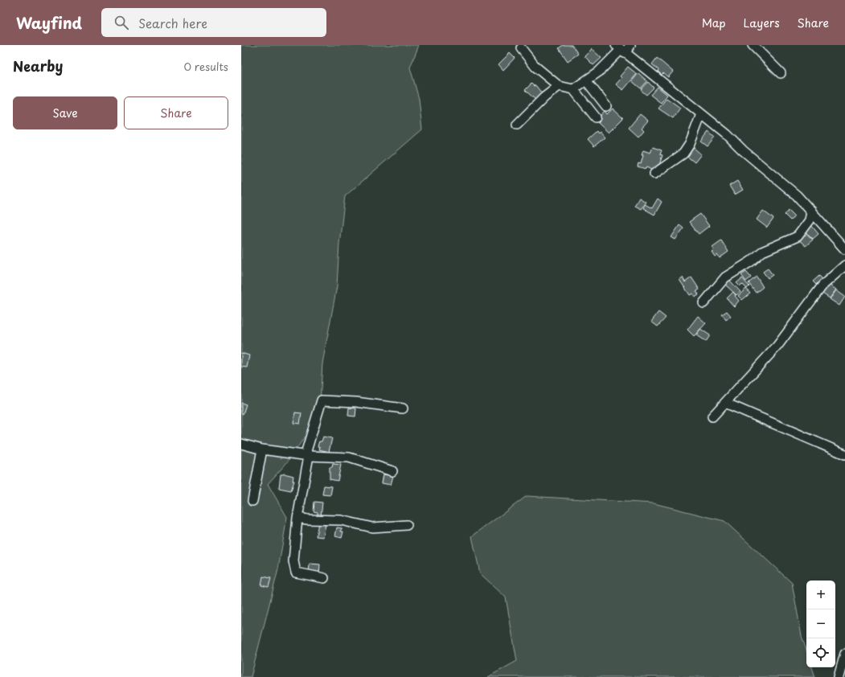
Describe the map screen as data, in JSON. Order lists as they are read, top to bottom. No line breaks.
{"page":{"header":"Wayfind","search":"Search here","nav":["Map","Layers","Share"],"heading":["Nearby","0 results"],"buttons":["Save","Share"],"map_buttons":["+","−"]}}
